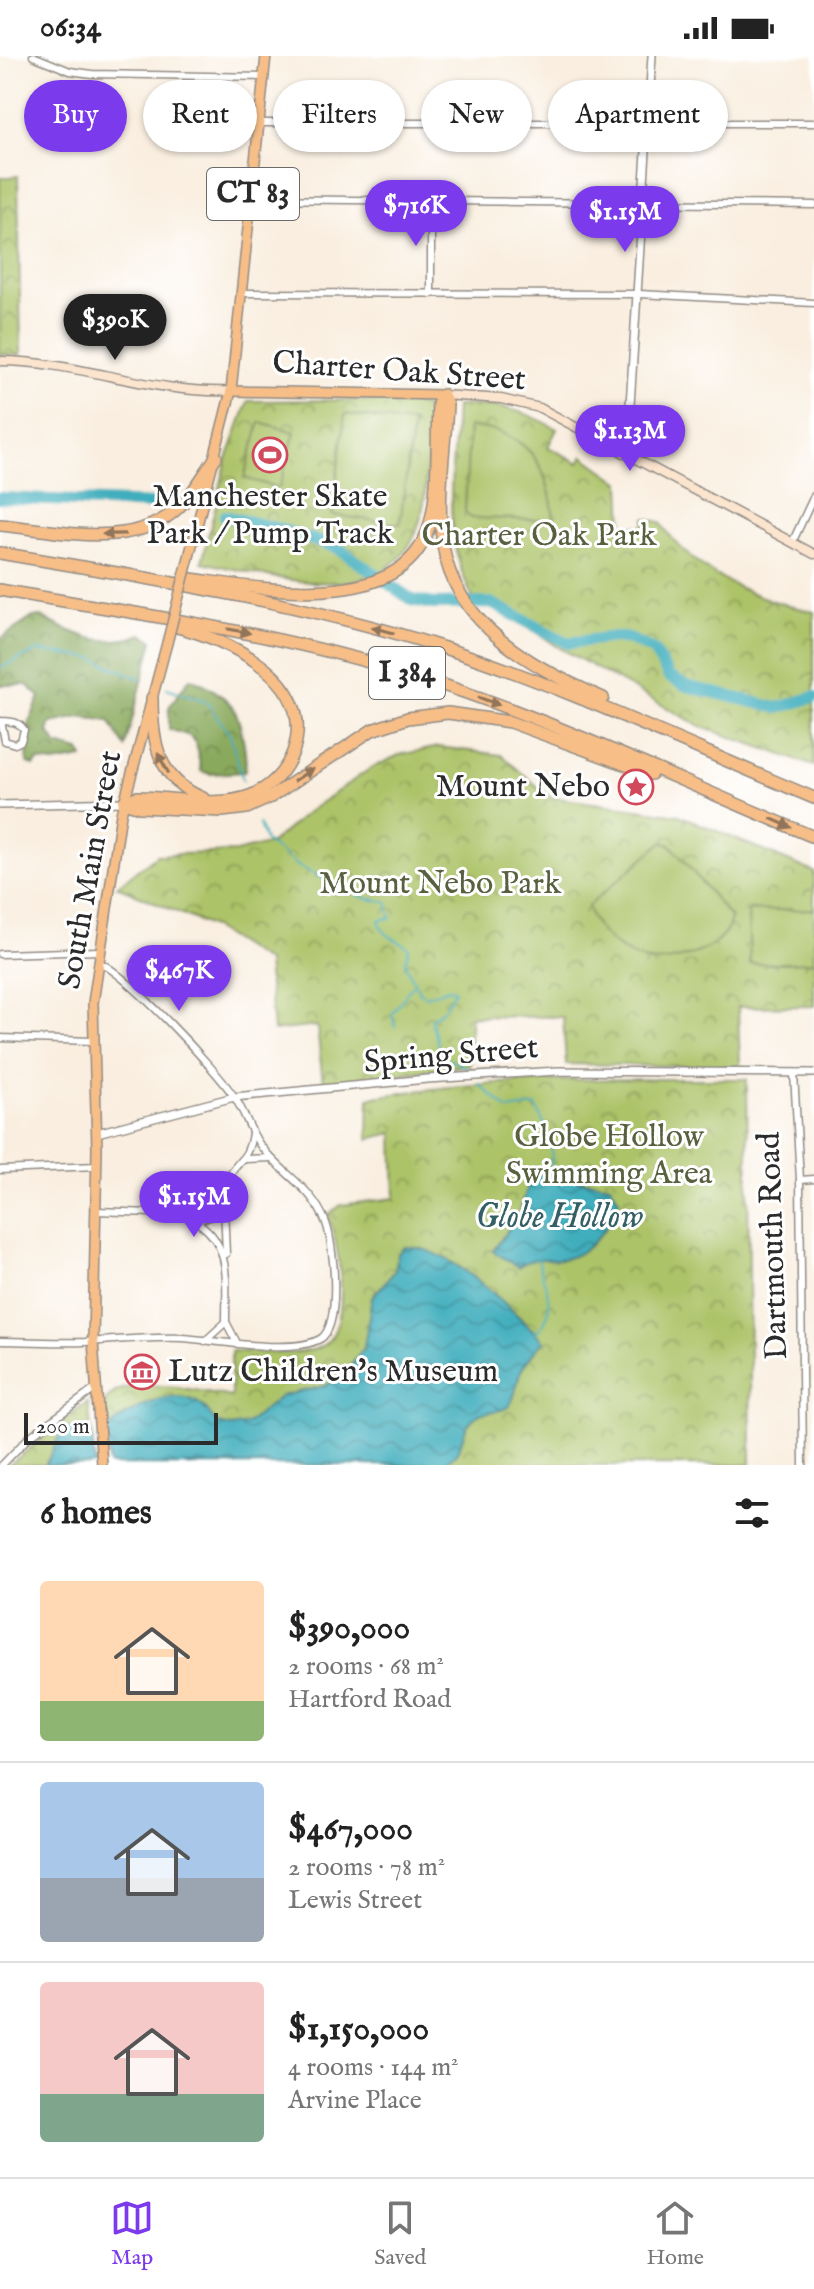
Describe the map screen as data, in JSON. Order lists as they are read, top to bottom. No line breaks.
{"streets":{"highway":["I 384"],"main road":["CT 83","Charter Oak Street","South Main Street"],"street":["Spring Street","Dartmouth Road"]},"crossings":[["CT 83","Charter Oak Street"],["CT 83","South Main Street"],["Charter Oak Street","South Main Street"],["South Main Street","Spring Street"],["Spring Street","Dartmouth Road"]],"water":["Globe Hollow"],"parks":["Charter Oak Park","Mount Nebo Park","Globe Hollow Swimming Area"],"places":{"sports":["Manchester Skate Park / Pump Track"],"place":["Mount Nebo"],"museum":["Lutz Children's Museum"]},"scale_bar":"200 m","page":{"status":"06:34","chip":["Buy","Rent","Filters","New","Apartment"],"price":["$716K","$1.15M","$390K","$1.13M","$467K","$1.15M"],"scale":"200 m","heading":"6 homes","list":[{"name":"$390,000","note":"2 rooms · 68 m² · Hartford Road"},{"name":"$467,000","note":"2 rooms · 78 m² · Lewis Street"},{"name":"$1,150,000","note":"4 rooms · 144 m² · Arvine Place"}],"tabs":["Map","Saved","Home"]}}
